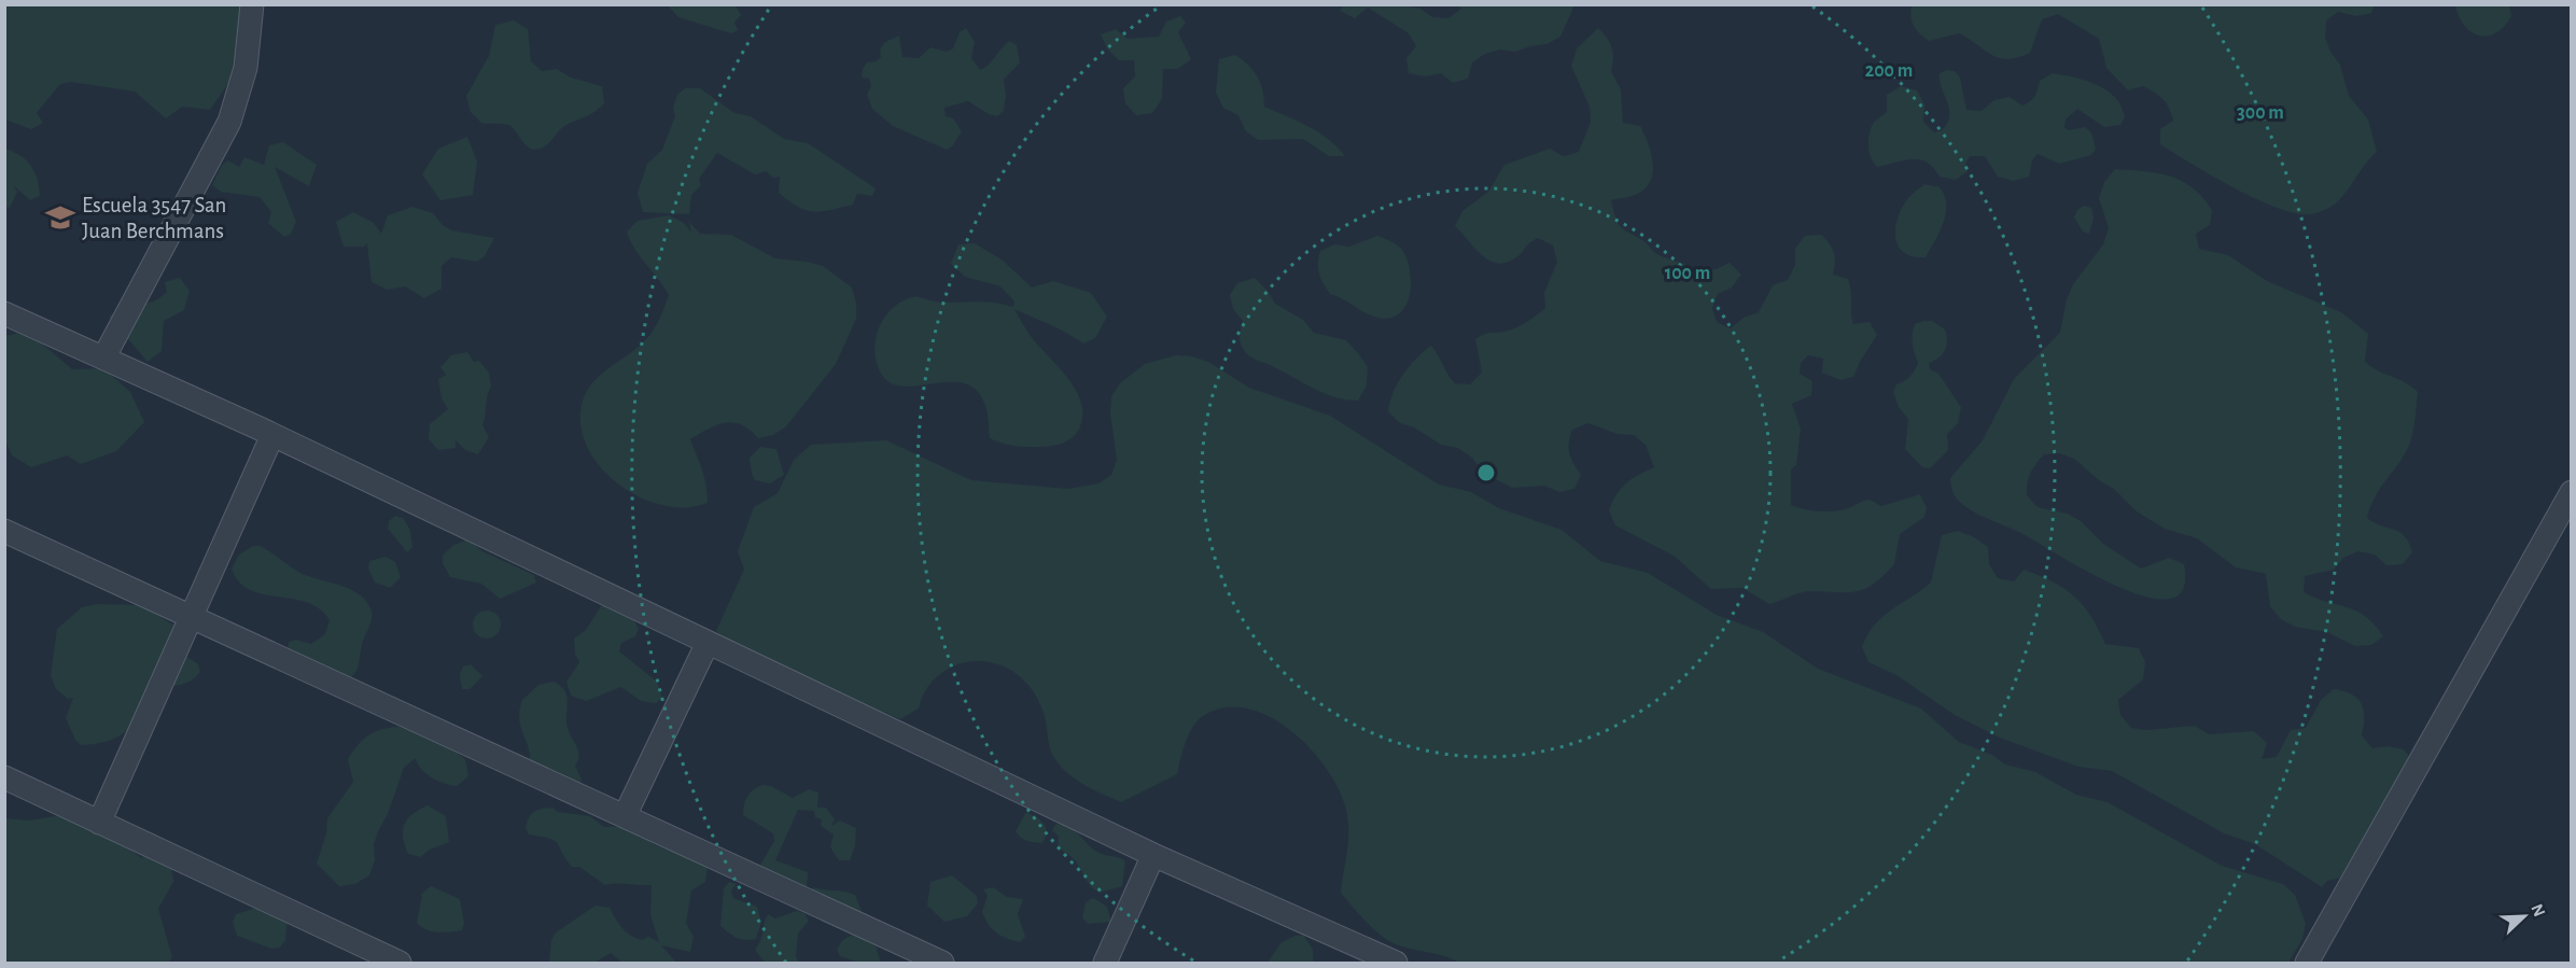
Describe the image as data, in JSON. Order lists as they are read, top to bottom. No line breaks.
{"places":{"school or university":["Escuela 3547 San Juan Berchmans"]},"north":"top right","rings":["200 m","300 m","100 m"]}
